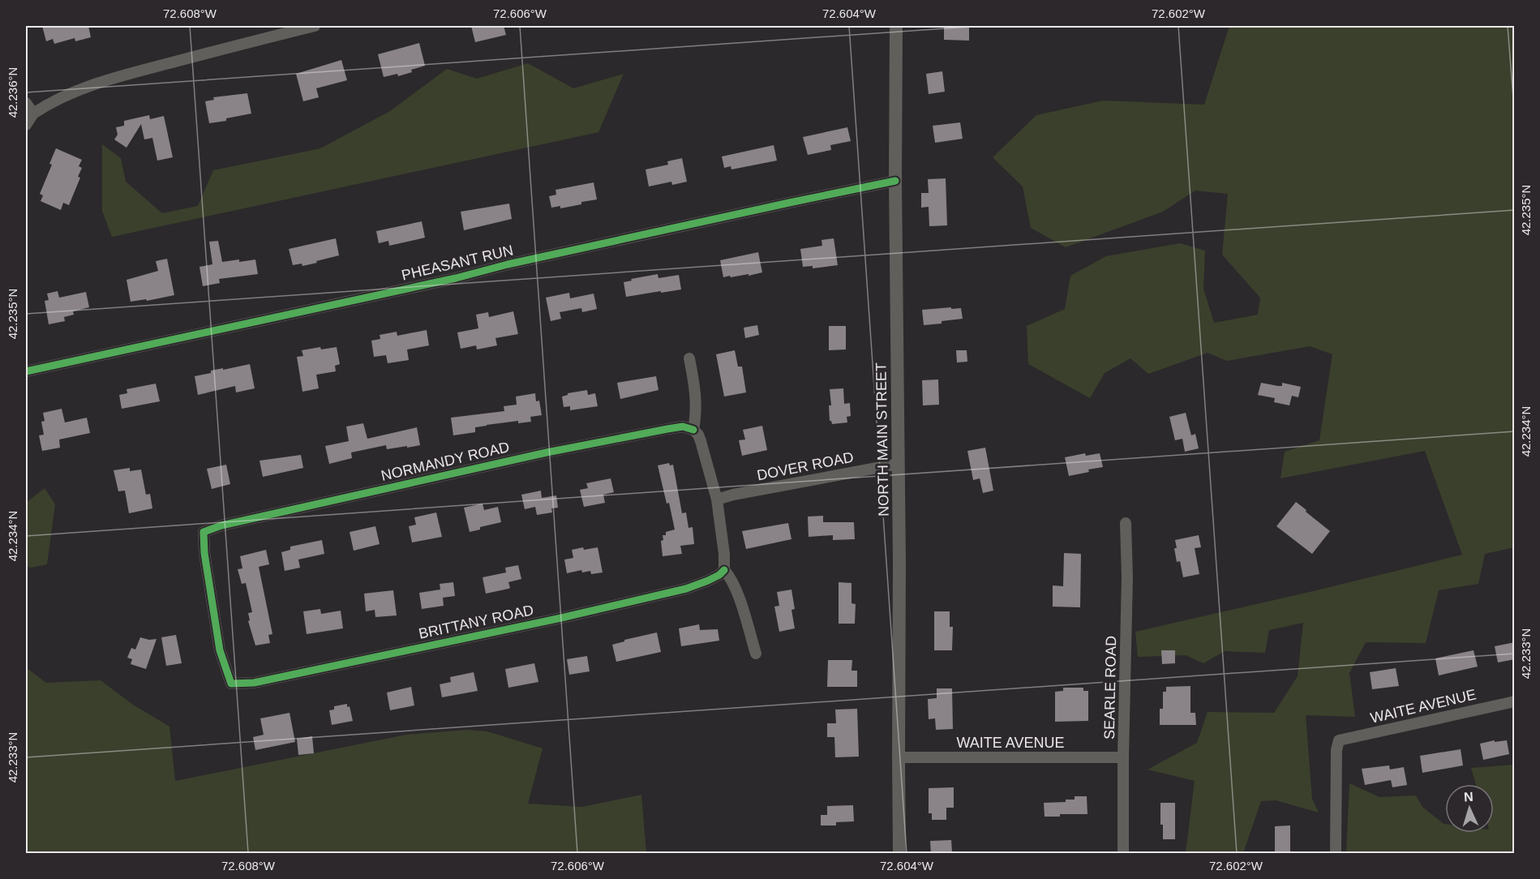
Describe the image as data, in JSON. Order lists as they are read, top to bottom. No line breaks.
{"streets":{"street":["PHEASANT RUN","NORTH MAIN STREET","NORMANDY ROAD","DOVER ROAD","BRITTANY ROAD","SEARLE ROAD","WAITE AVENUE"]},"crossings":[["PHEASANT RUN","NORTH MAIN STREET"],["NORTH MAIN STREET","DOVER ROAD"],["NORTH MAIN STREET","WAITE AVENUE"],["NORMANDY ROAD","BRITTANY ROAD"],["SEARLE ROAD","WAITE AVENUE"]],"north":"top","coordinates":["72.608°W","72.606°W","72.604°W","72.602°W","42.236°N","42.235°N","42.234°N","42.233°N"]}
